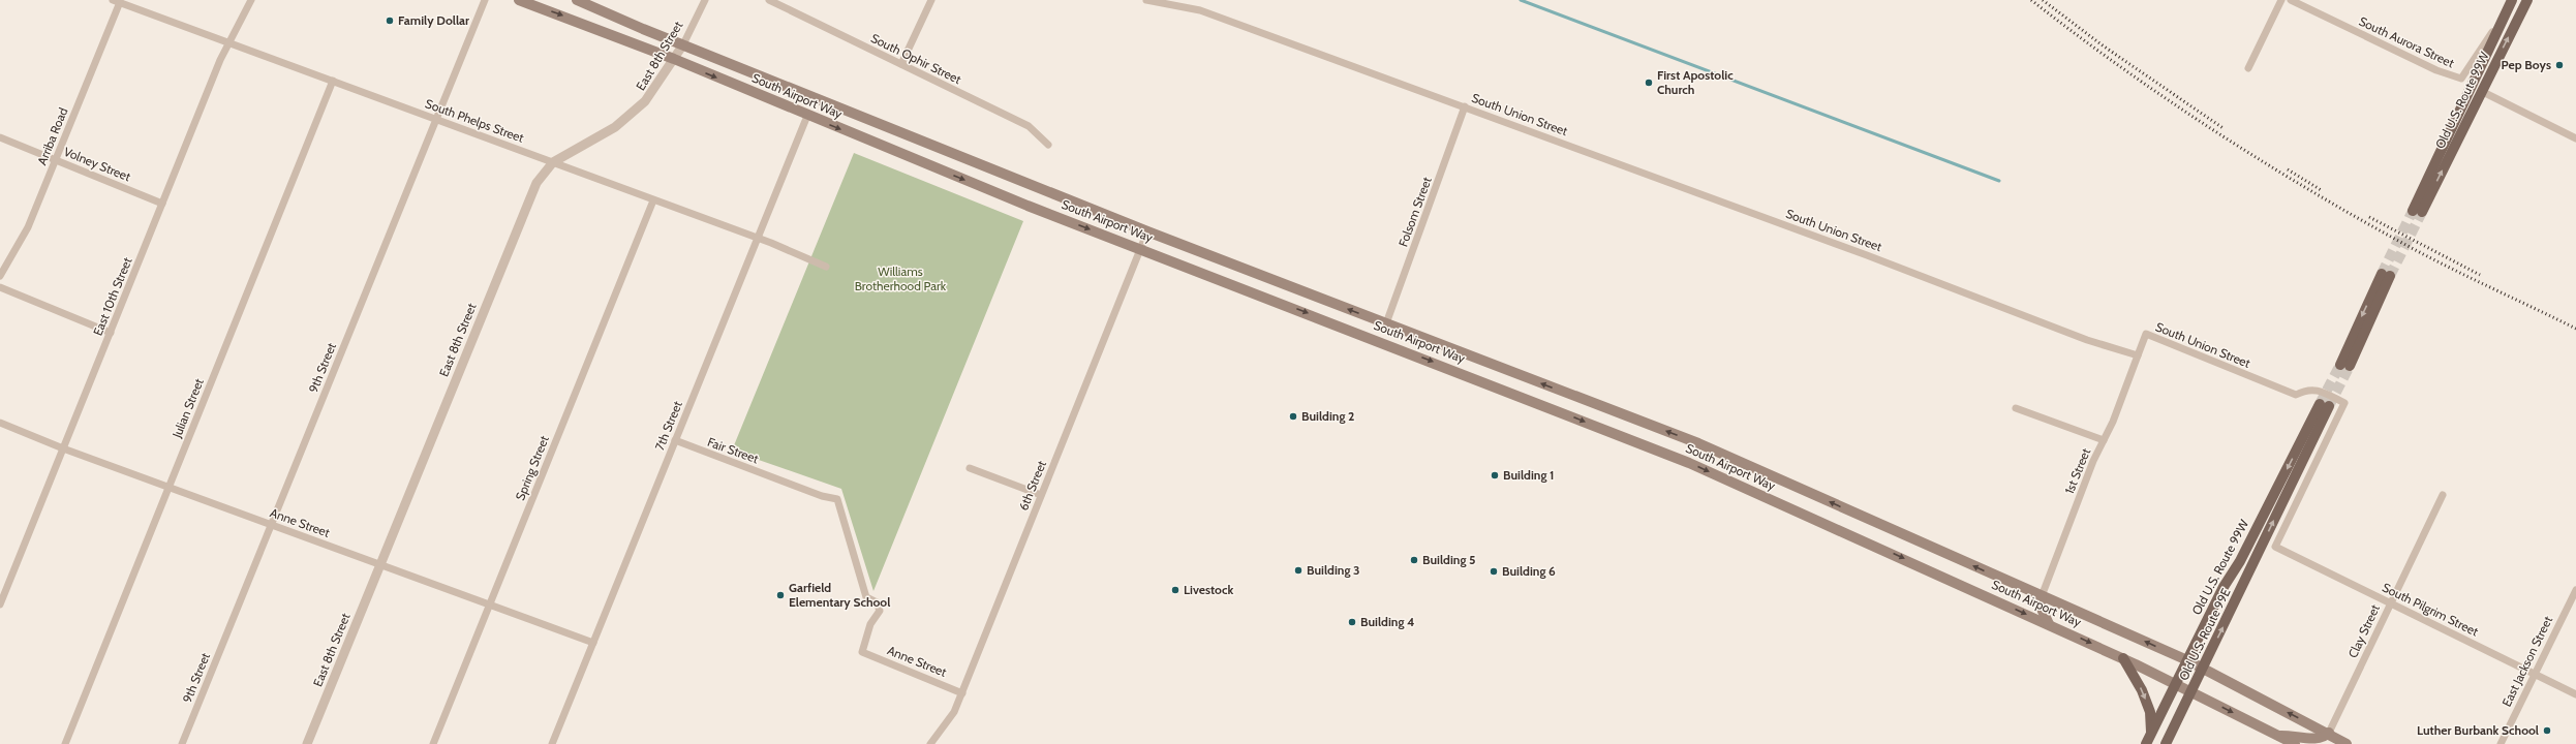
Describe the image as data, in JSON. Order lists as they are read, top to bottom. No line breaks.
{"streets":{"main road":["South Airport Way","Old U.S. Route 99W","Old U.S. Route 99E"],"street":["South Aurora Street","East 8th Street","South Ophir Street","South Union Street","South Phelps Street","Arriba Road","Volney Street","Folsom Street","East 10th Street","9th Street","Julian Street","7th Street","Fair Street","Spring Street","1st Street","6th Street","Anne Street","South Pilgrim Street","Clay Street","East Jackson Street"]},"crossings":[["South Aurora Street","Old U.S. Route 99W"],["East 8th Street","South Airport Way"],["East 8th Street","South Phelps Street"],["East 8th Street","Anne Street"],["South Airport Way","Old U.S. Route 99W"],["South Airport Way","Folsom Street"],["South Airport Way","7th Street"],["South Airport Way","1st Street"],["South Airport Way","6th Street"],["South Airport Way","Clay Street"],["South Airport Way","Old U.S. Route 99E"],["Old U.S. Route 99W","Old U.S. Route 99E"],["South Union Street","Folsom Street"],["South Union Street","1st Street"],["South Union Street","South Pilgrim Street"],["South Phelps Street","Arriba Road"],["South Phelps Street","East 10th Street"],["South Phelps Street","9th Street"],["South Phelps Street","Julian Street"],["South Phelps Street","7th Street"],["South Phelps Street","Spring Street"],["Arriba Road","Volney Street"],["Volney Street","East 10th Street"],["East 10th Street","Anne Street"],["9th Street","Anne Street"],["Julian Street","Anne Street"],["7th Street","Fair Street"],["7th Street","Anne Street"],["Fair Street","Anne Street"],["Spring Street","Anne Street"],["6th Street","Anne Street"],["South Pilgrim Street","Clay Street"],["South Pilgrim Street","East Jackson Street"]],"one_way":["Old U.S. Route 99E"],"parks":["Williams Brotherhood Park"],"places":["Family Dollar","Pep Boys","First Apostolic Church","Building 2","Building 1","Building 5","Building 3","Building 6","Livestock","Garfield Elementary School","Building 4","Luther Burbank School"]}
